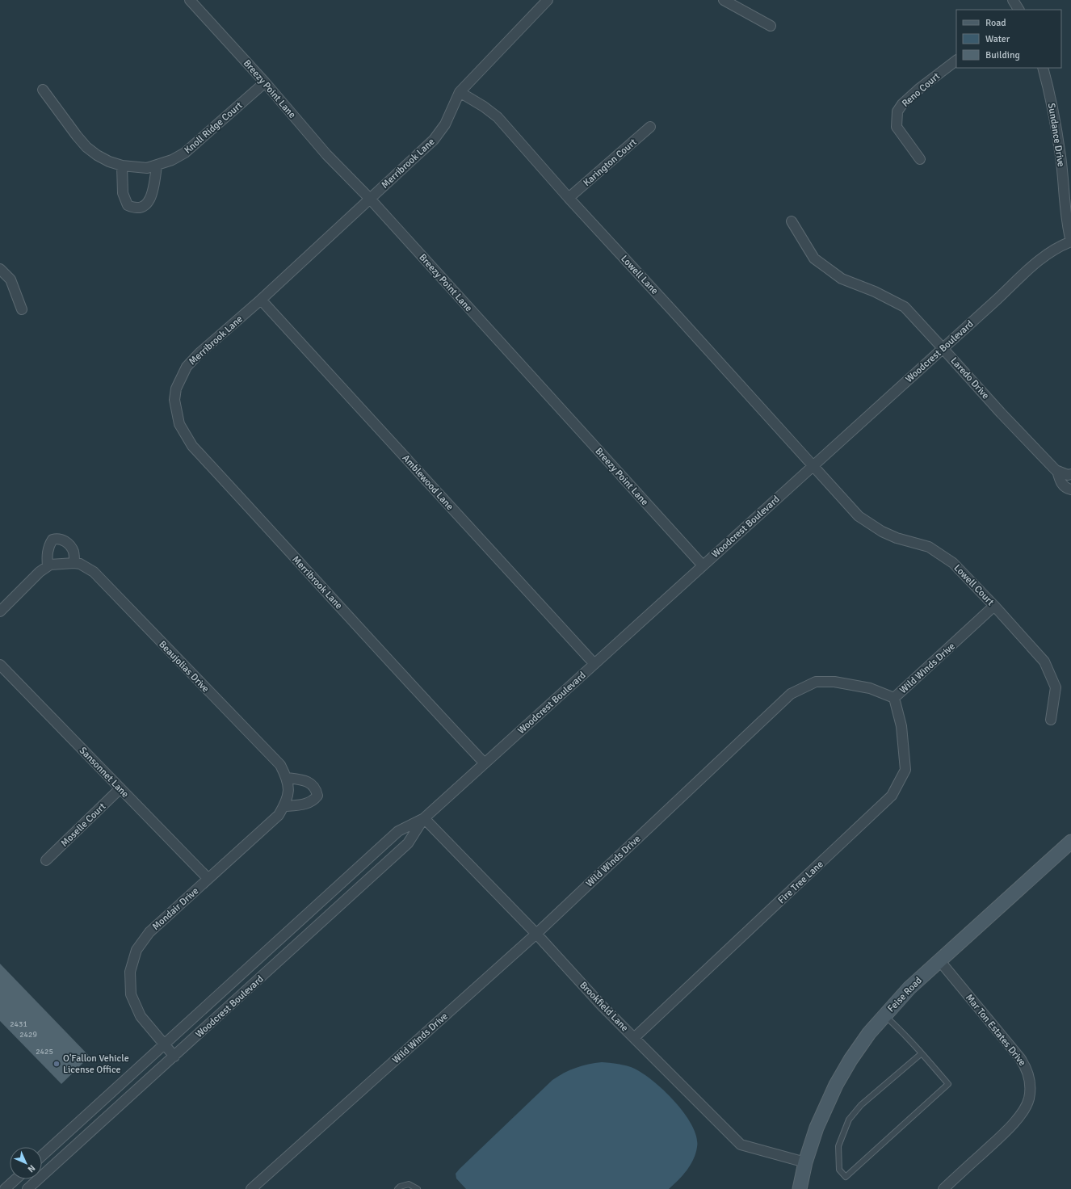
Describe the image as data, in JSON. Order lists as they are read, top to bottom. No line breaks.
{"streets":{"main road":["Feise Road"],"street":["Breezy Point Lane","Reno Court","Knoll Ridge Court","Sundance Drive","Karington Court","Merribrook Lane","Lowell Lane","Woodcrest Boulevard","Laredo Drive","Amblewood Lane","Lowell Court","Beaujolias Drive","Wild Winds Drive","Sansonnet Lane","Moselle Court","Fire Tree Lane","Mondair Drive","Brookfield Lane","Mar Ton Estates Drive"]},"crossings":[["Breezy Point Lane","Knoll Ridge Court"],["Breezy Point Lane","Merribrook Lane"],["Breezy Point Lane","Woodcrest Boulevard"],["Sundance Drive","Woodcrest Boulevard"],["Karington Court","Lowell Lane"],["Merribrook Lane","Lowell Lane"],["Merribrook Lane","Woodcrest Boulevard"],["Merribrook Lane","Amblewood Lane"],["Lowell Lane","Woodcrest Boulevard"],["Lowell Lane","Lowell Court"],["Woodcrest Boulevard","Laredo Drive"],["Woodcrest Boulevard","Amblewood Lane"],["Woodcrest Boulevard","Lowell Court"],["Woodcrest Boulevard","Mondair Drive"],["Woodcrest Boulevard","Brookfield Lane"],["Lowell Court","Wild Winds Drive"],["Beaujolias Drive","Mondair Drive"],["Wild Winds Drive","Fire Tree Lane"],["Wild Winds Drive","Brookfield Lane"],["Sansonnet Lane","Moselle Court"],["Sansonnet Lane","Mondair Drive"],["Fire Tree Lane","Brookfield Lane"],["Feise Road","Brookfield Lane"],["Feise Road","Mar Ton Estates Drive"]],"places":["O'Fallon Vehicle License Office"],"house_numbers":["2431","2429","2425"],"legend":["Road","Water","Building"],"north":"bottom right"}
